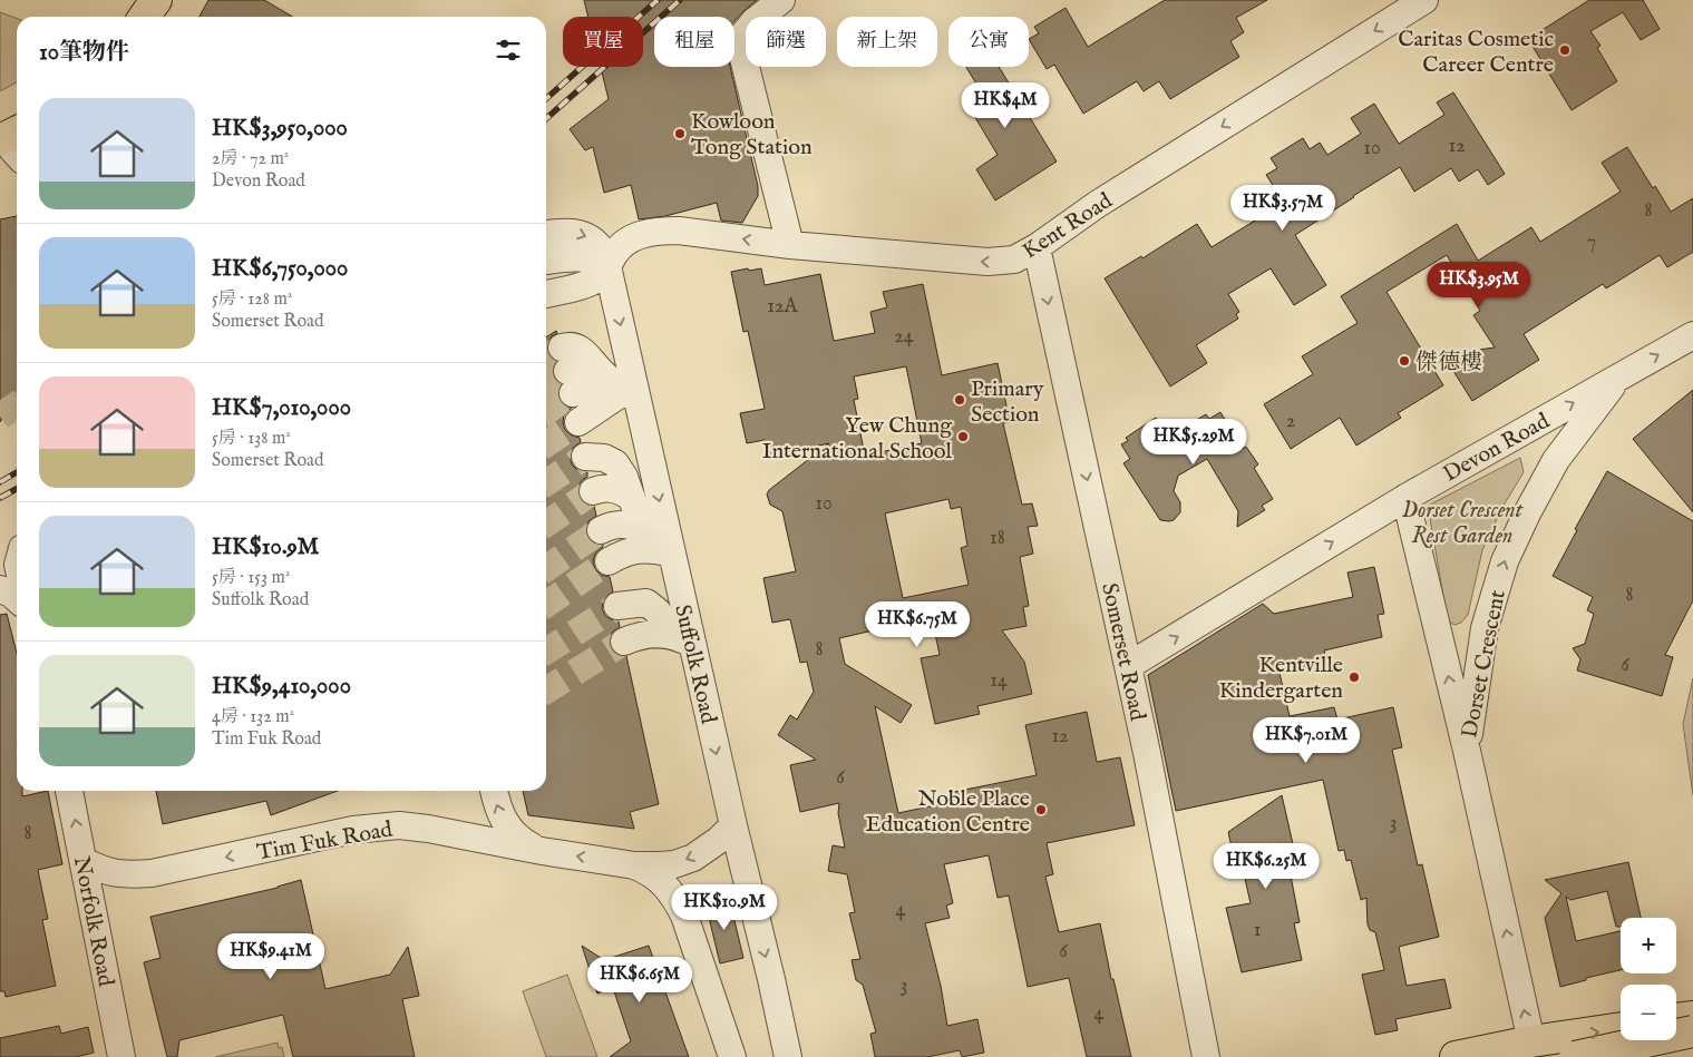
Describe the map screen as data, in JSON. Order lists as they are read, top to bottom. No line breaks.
{"streets":{"street":["Kent Road","Devon Road","Somerset Road","Suffolk Road","Dorset Crescent","Tim Fuk Road","Norfolk Road"]},"crossings":[["Kent Road","Somerset Road"],["Kent Road","Suffolk Road"],["Devon Road","Somerset Road"],["Devon Road","Dorset Crescent"],["Suffolk Road","Tim Fuk Road"],["Tim Fuk Road","Norfolk Road"]],"one_way":["Kent Road","Devon Road","Somerset Road","Suffolk Road","Dorset Crescent","Tim Fuk Road"],"parks":["Dorset Crescent Rest Garden"],"places":["Caritas Cosmetic Career Centre","Kowloon Tong Station","傑德樓","Primary Section","Yew Chung International School","Kentville Kindergarten","Noble Place Education Centre"],"house_numbers":["12","10","8","7","12A","24","2","10","18","8","8","6","14","12","6","3","8","4","1","6","3","4"],"page":{"chip":["買屋","租屋","篩選","新上架","公寓"],"heading":"10筆物件","price":["HK$4M","HK$3.57M","HK$3.95M","HK$5.29M","HK$6.75M","HK$7.01M","HK$6.25M","HK$10.9M","HK$9.41M","HK$6.65M"],"list":[{"name":"HK$3,950,000","note":"2房 · 72 m² · Devon Road"},{"name":"HK$6,750,000","note":"5房 · 128 m² · Somerset Road"},{"name":"HK$7,010,000","note":"5房 · 138 m² · Somerset Road"},{"name":"HK$10.9M","note":"5房 · 153 m² · Suffolk Road"},{"name":"HK$9,410,000","note":"4房 · 132 m² · Tim Fuk Road"}],"map_buttons":["+","−"]}}
